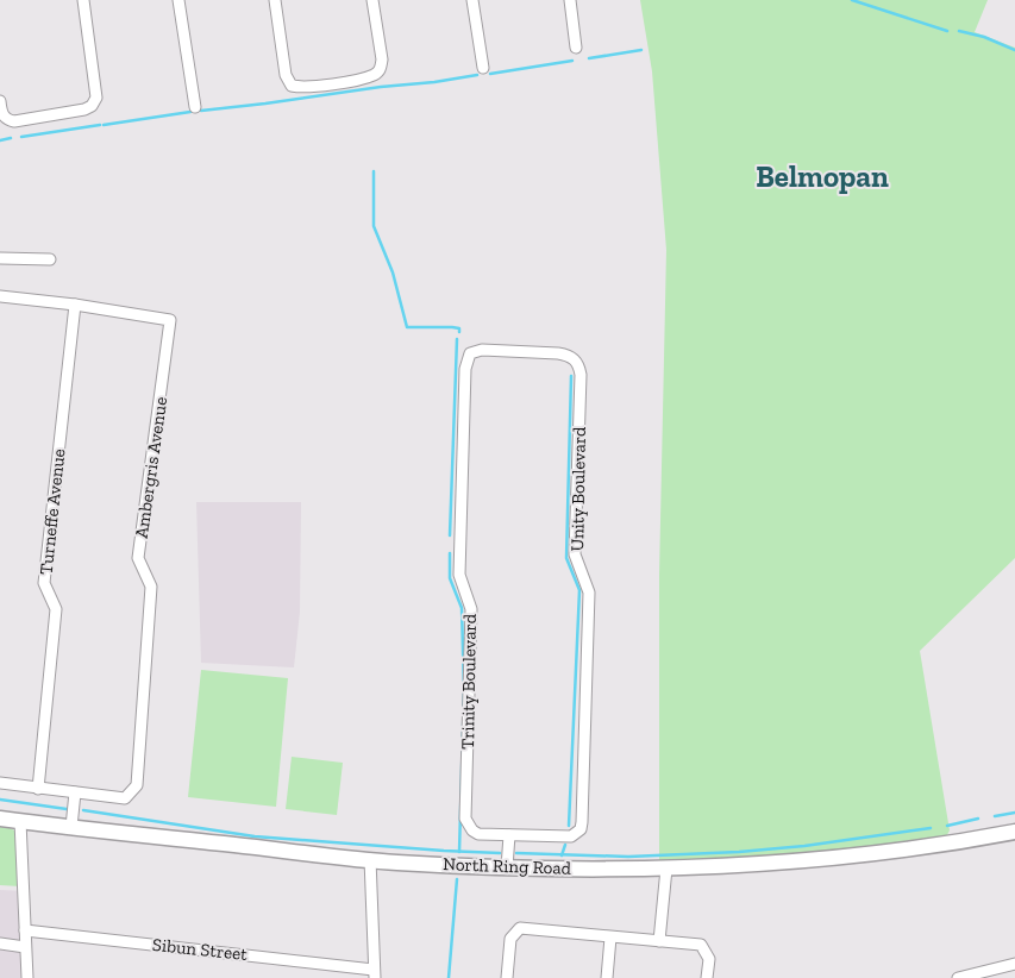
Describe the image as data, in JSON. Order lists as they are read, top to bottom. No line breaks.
{"streets":{"main road":["North Ring Road"],"street":["Ambergris Avenue","Unity Boulevard","Turneffe Avenue","Trinity Boulevard","Sibun Street"]},"crossings":[["Ambergris Avenue","Turneffe Avenue"],["Unity Boulevard","Trinity Boulevard"]],"districts":["Belmopan"]}
